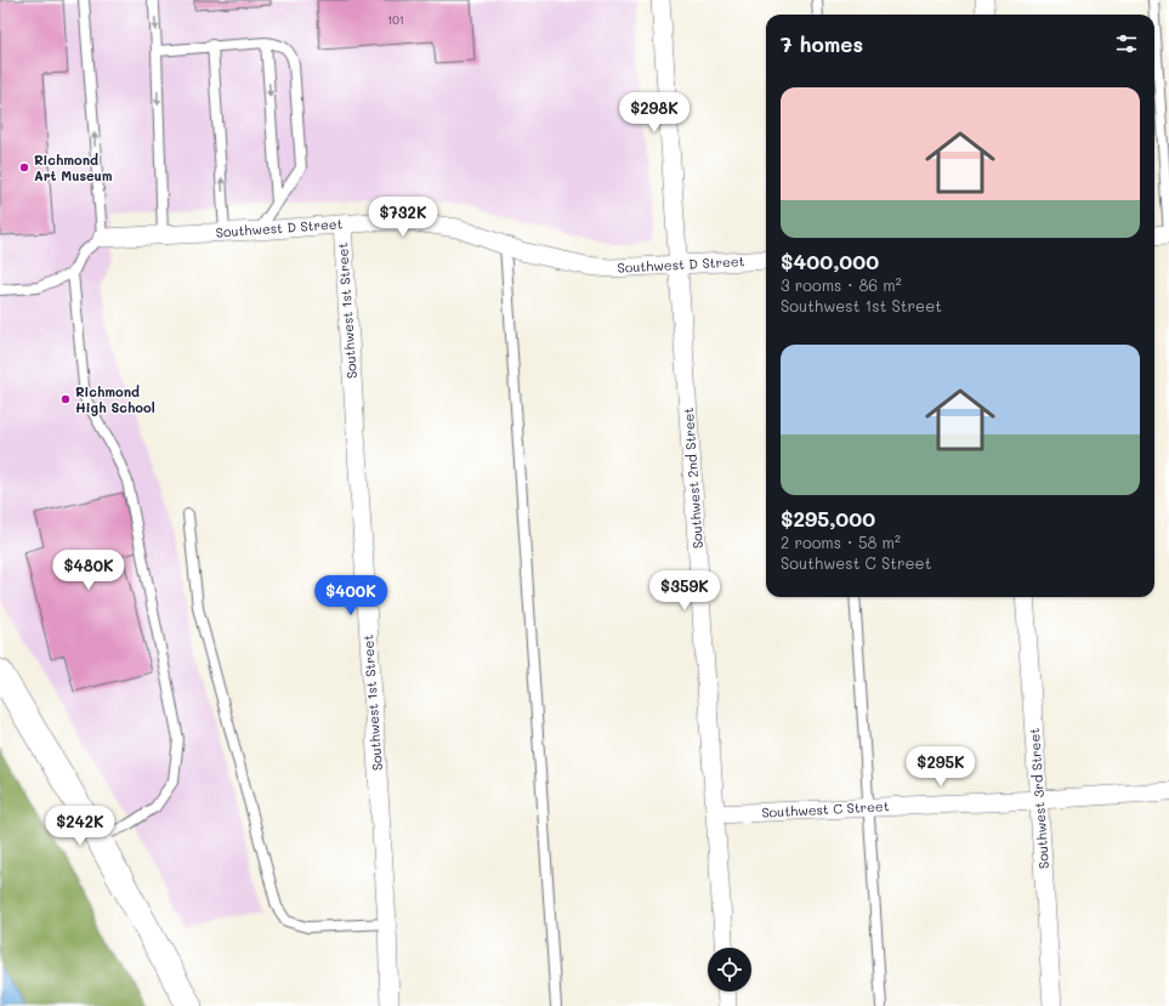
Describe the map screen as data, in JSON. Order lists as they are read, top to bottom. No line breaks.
{"streets":{"street":["Southwest D Street","Southwest 1st Street","Southwest 2nd Street","Southwest 3rd Street","Southwest C Street"]},"crossings":[["Southwest D Street","Southwest 1st Street"],["Southwest D Street","Southwest 2nd Street"],["Southwest 2nd Street","Southwest C Street"],["Southwest 3rd Street","Southwest C Street"]],"places":["Richmond Art Museum","Richmond High School"],"house_numbers":["101"],"page":{"heading":"7 homes","list":[{"name":"$400,000","note":"3 rooms · 86 m² · Southwest 1st Street"},{"name":"$295,000","note":"2 rooms · 58 m² · Southwest C Street"}],"price":["$298K","$732K","$480K","$359K","$400K","$295K","$242K"]}}
